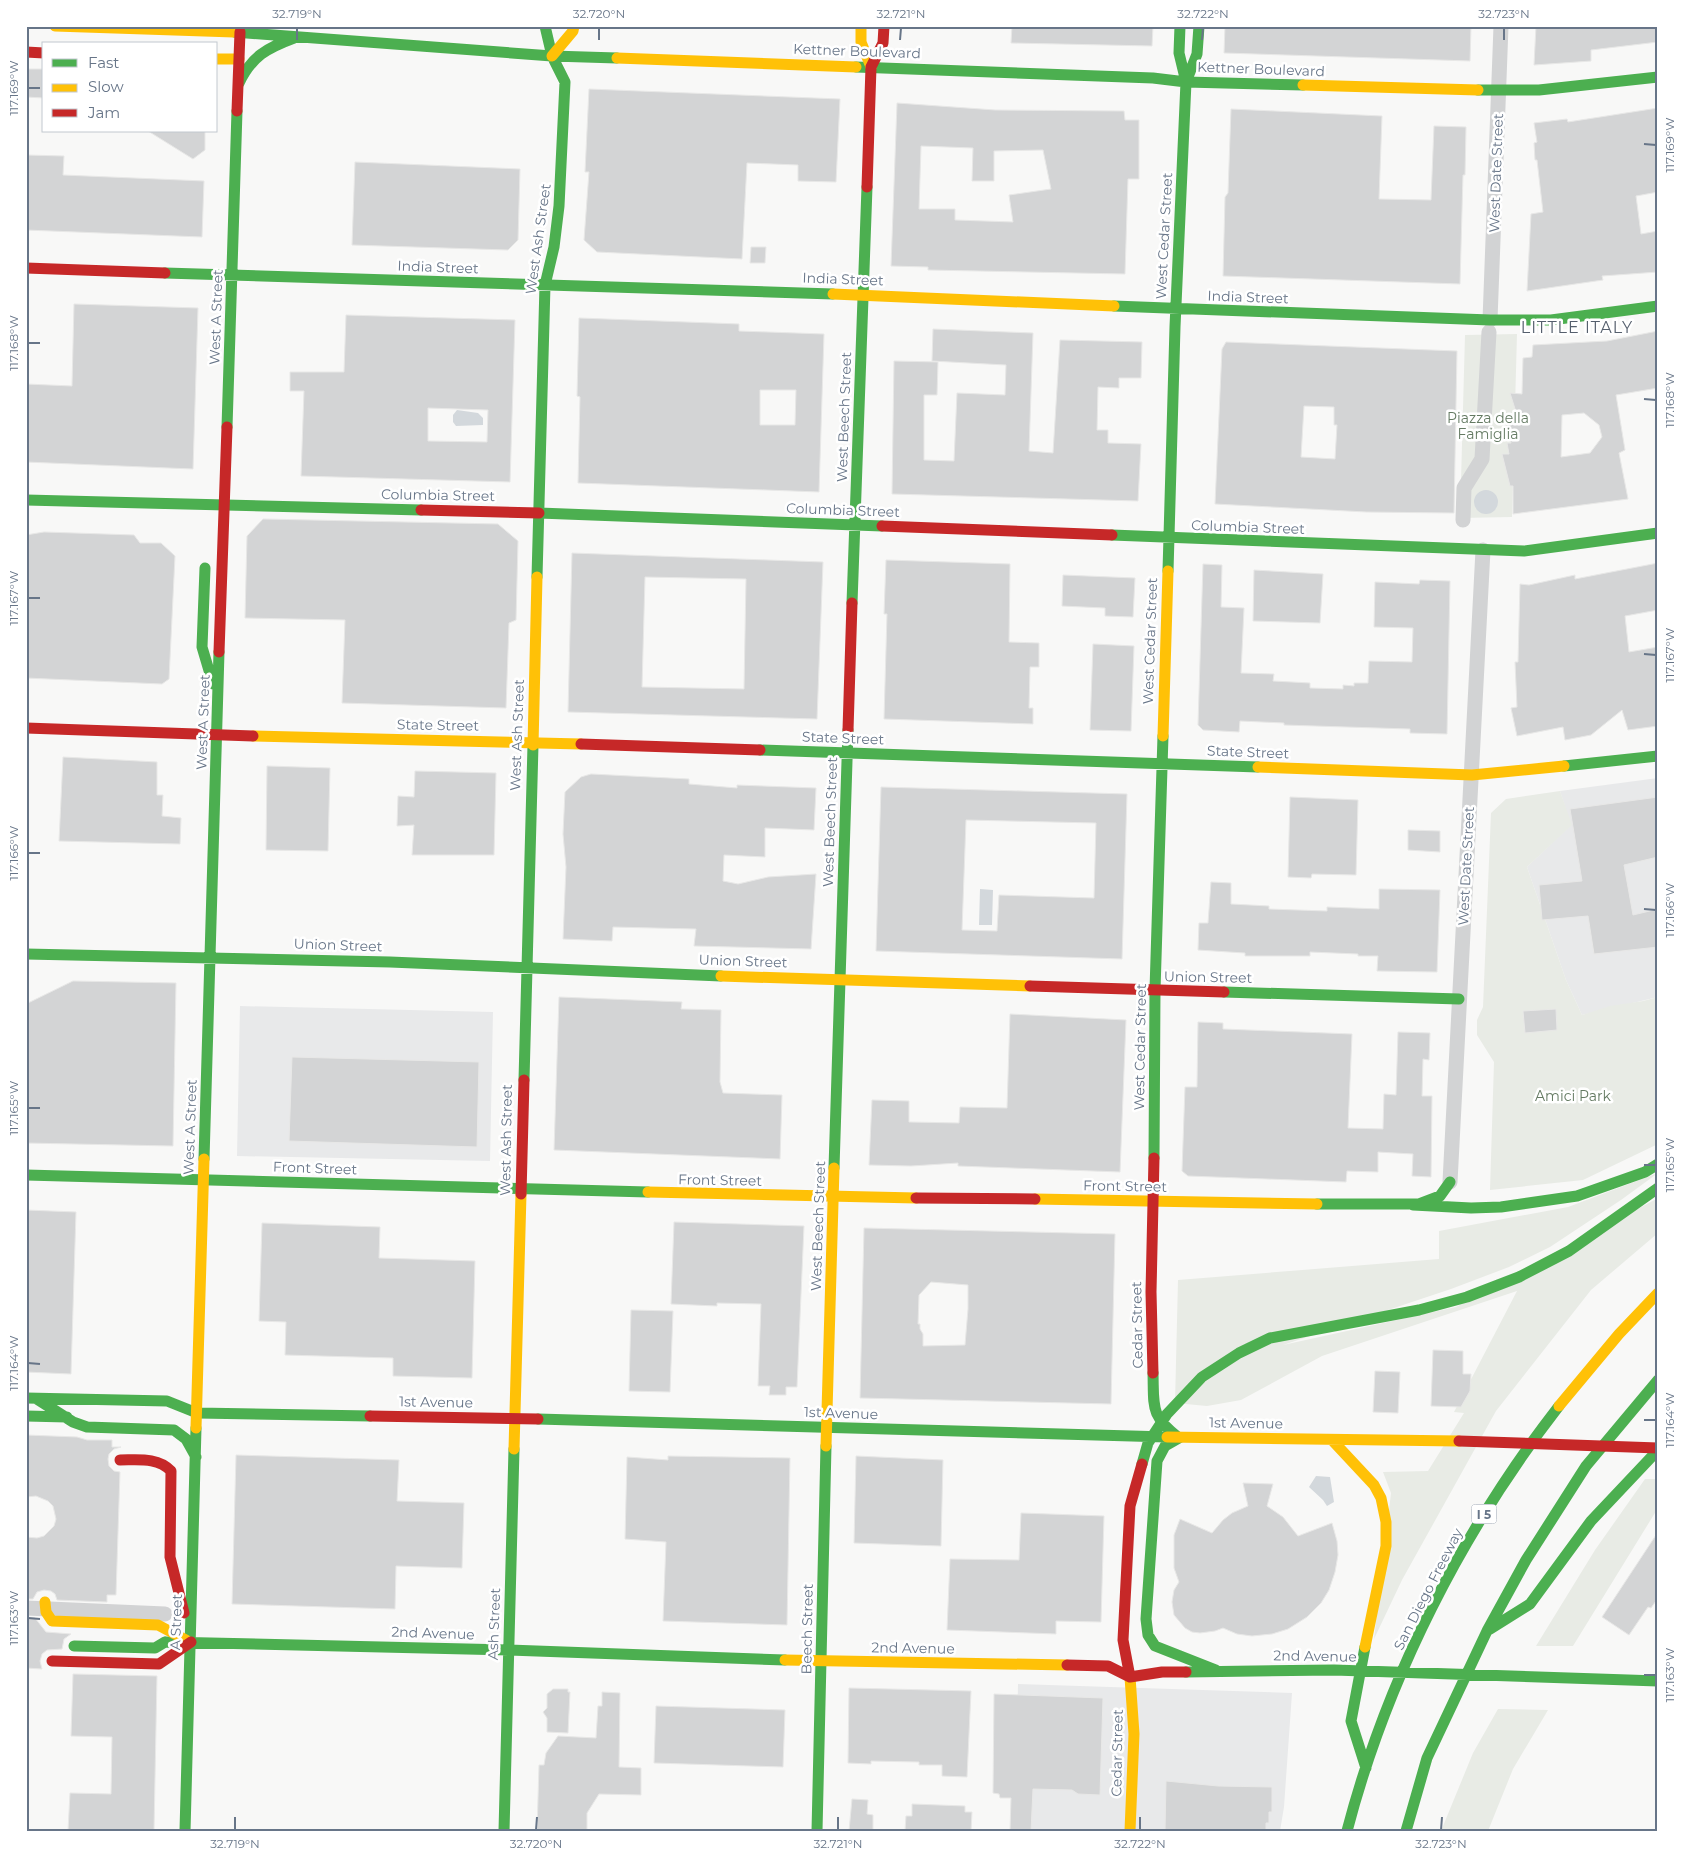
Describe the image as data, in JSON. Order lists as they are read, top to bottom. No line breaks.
{"streets":{"main road":["Kettner Boulevard","West Cedar Street","West Ash Street","India Street","West A Street","West Beech Street","Columbia Street","State Street","Union Street","Front Street","Cedar Street","1st Avenue","I 5","San Diego Freeway","A Street","Ash Street","Beech Street","2nd Avenue"],"street":["West Date Street"]},"crossings":[["Kettner Boulevard","West Date Street"],["Kettner Boulevard","West Cedar Street"],["Kettner Boulevard","West Ash Street"],["Kettner Boulevard","West A Street"],["Kettner Boulevard","West Beech Street"],["West Date Street","India Street"],["West Date Street","Columbia Street"],["West Date Street","State Street"],["West Date Street","Union Street"],["West Cedar Street","India Street"],["West Cedar Street","Columbia Street"],["West Cedar Street","State Street"],["West Cedar Street","Union Street"],["West Cedar Street","Front Street"],["West Cedar Street","Cedar Street"],["West Ash Street","India Street"],["West Ash Street","Columbia Street"],["West Ash Street","State Street"],["West Ash Street","Union Street"],["West Ash Street","Front Street"],["West Ash Street","1st Avenue"],["West Ash Street","Ash Street"],["India Street","West A Street"],["India Street","West Beech Street"],["West A Street","Columbia Street"],["West A Street","State Street"],["West A Street","Union Street"],["West A Street","Front Street"],["West A Street","1st Avenue"],["West A Street","A Street"],["West Beech Street","Columbia Street"],["West Beech Street","State Street"],["West Beech Street","Union Street"],["West Beech Street","Front Street"],["West Beech Street","1st Avenue"],["West Beech Street","Beech Street"],["Front Street","Cedar Street"],["Cedar Street","1st Avenue"],["Cedar Street","2nd Avenue"],["1st Avenue","A Street"],["1st Avenue","Ash Street"],["1st Avenue","Beech Street"],["A Street","2nd Avenue"],["Ash Street","2nd Avenue"],["Beech Street","2nd Avenue"]],"districts":["LITTLE ITALY"],"parks":["Piazza della Famiglia","Amici Park"],"legend":["Fast","Slow","Jam"],"coordinates":["32.719°N","32.720°N","32.721°N","32.722°N","32.723°N","117.169°W","117.168°W","117.167°W","117.166°W","117.165°W","117.164°W","117.163°W"]}
